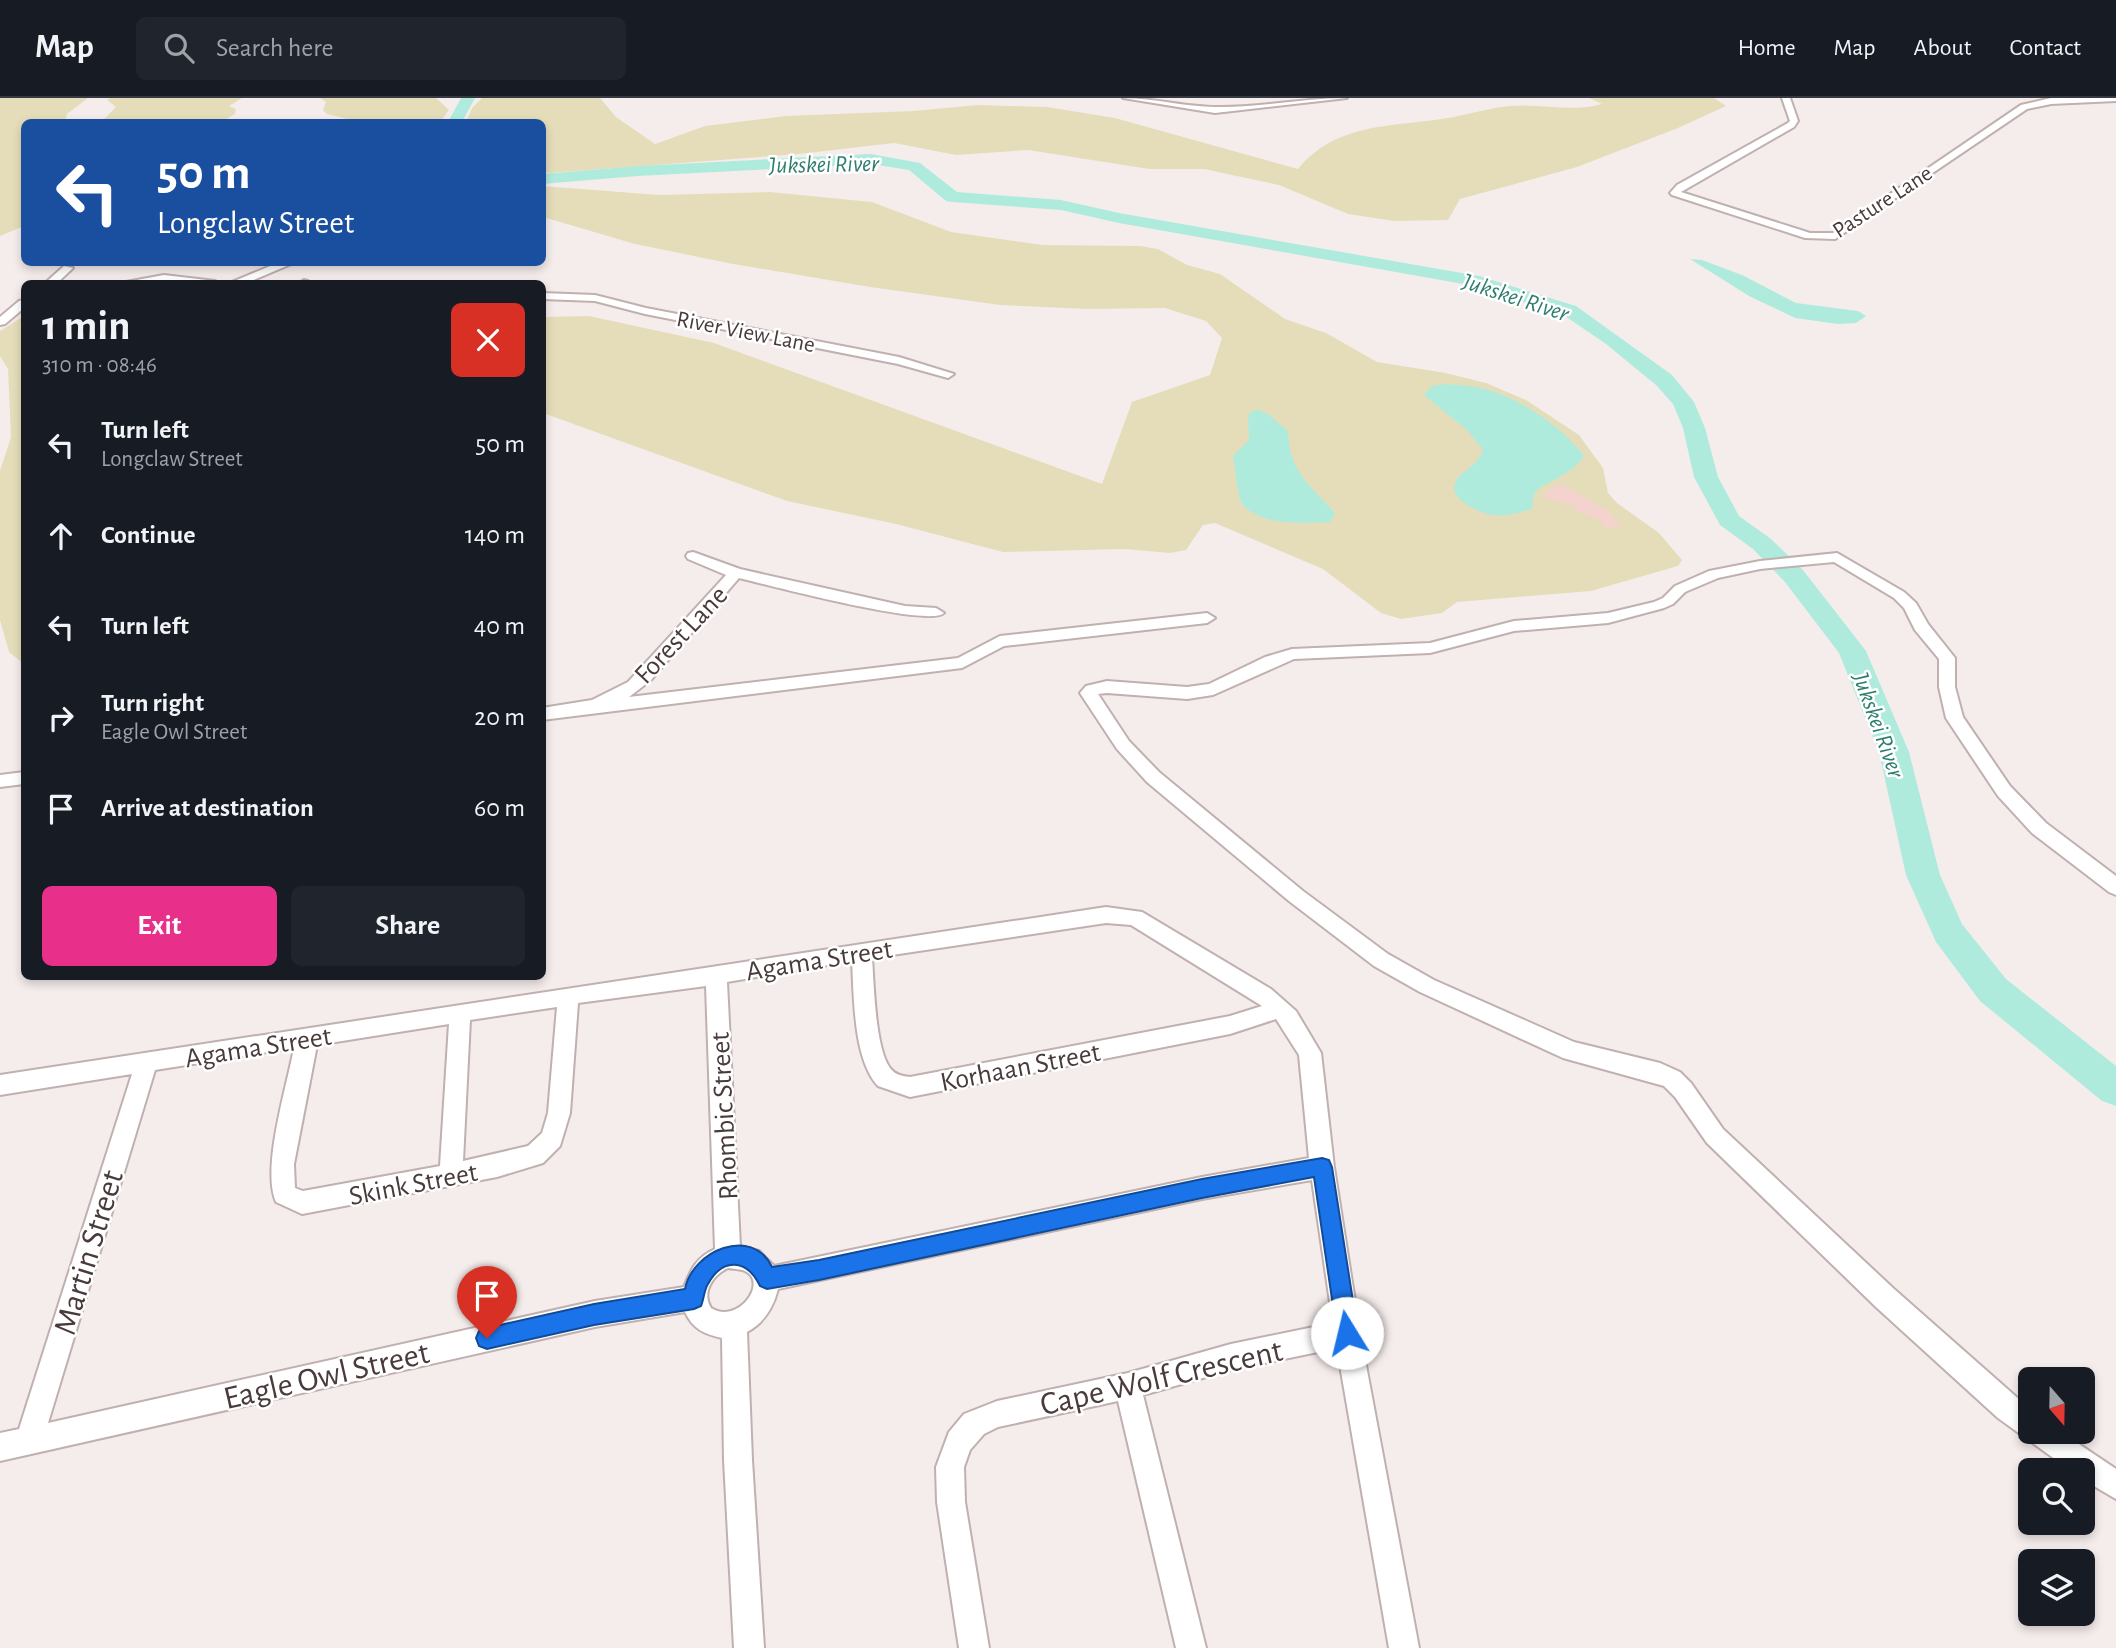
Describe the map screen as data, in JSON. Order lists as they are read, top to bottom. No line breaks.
{"streets":{"street":["Pasture Lane","River View Lane","Forest Lane","Agama Street","Korhaan Street","Rhombic Street","Skink Street","Martin Street","Eagle Owl Street","Cape Wolf Crescent"]},"crossings":[["Agama Street","Korhaan Street"],["Agama Street","Rhombic Street"],["Agama Street","Skink Street"],["Agama Street","Martin Street"],["Agama Street","Cape Wolf Crescent"],["Rhombic Street","Eagle Owl Street"],["Martin Street","Eagle Owl Street"]],"water":["Jukskei River"],"north":"bottom","page":{"header":"Map","search":"Search here","nav":["Home","Map","About","Contact"],"turn":["50 m","Longclaw Street"],"heading":["1 min","310 m · 08:46"],"list":[{"name":"Turn left","note":"Longclaw Street","value":"50 m"},{"name":"Continue","value":"140 m"},{"name":"Turn left","value":"40 m"},{"name":"Turn right","note":"Eagle Owl Street","value":"20 m"},{"name":"Arrive at destination","value":"60 m"}],"buttons":["Exit","Share"]}}
